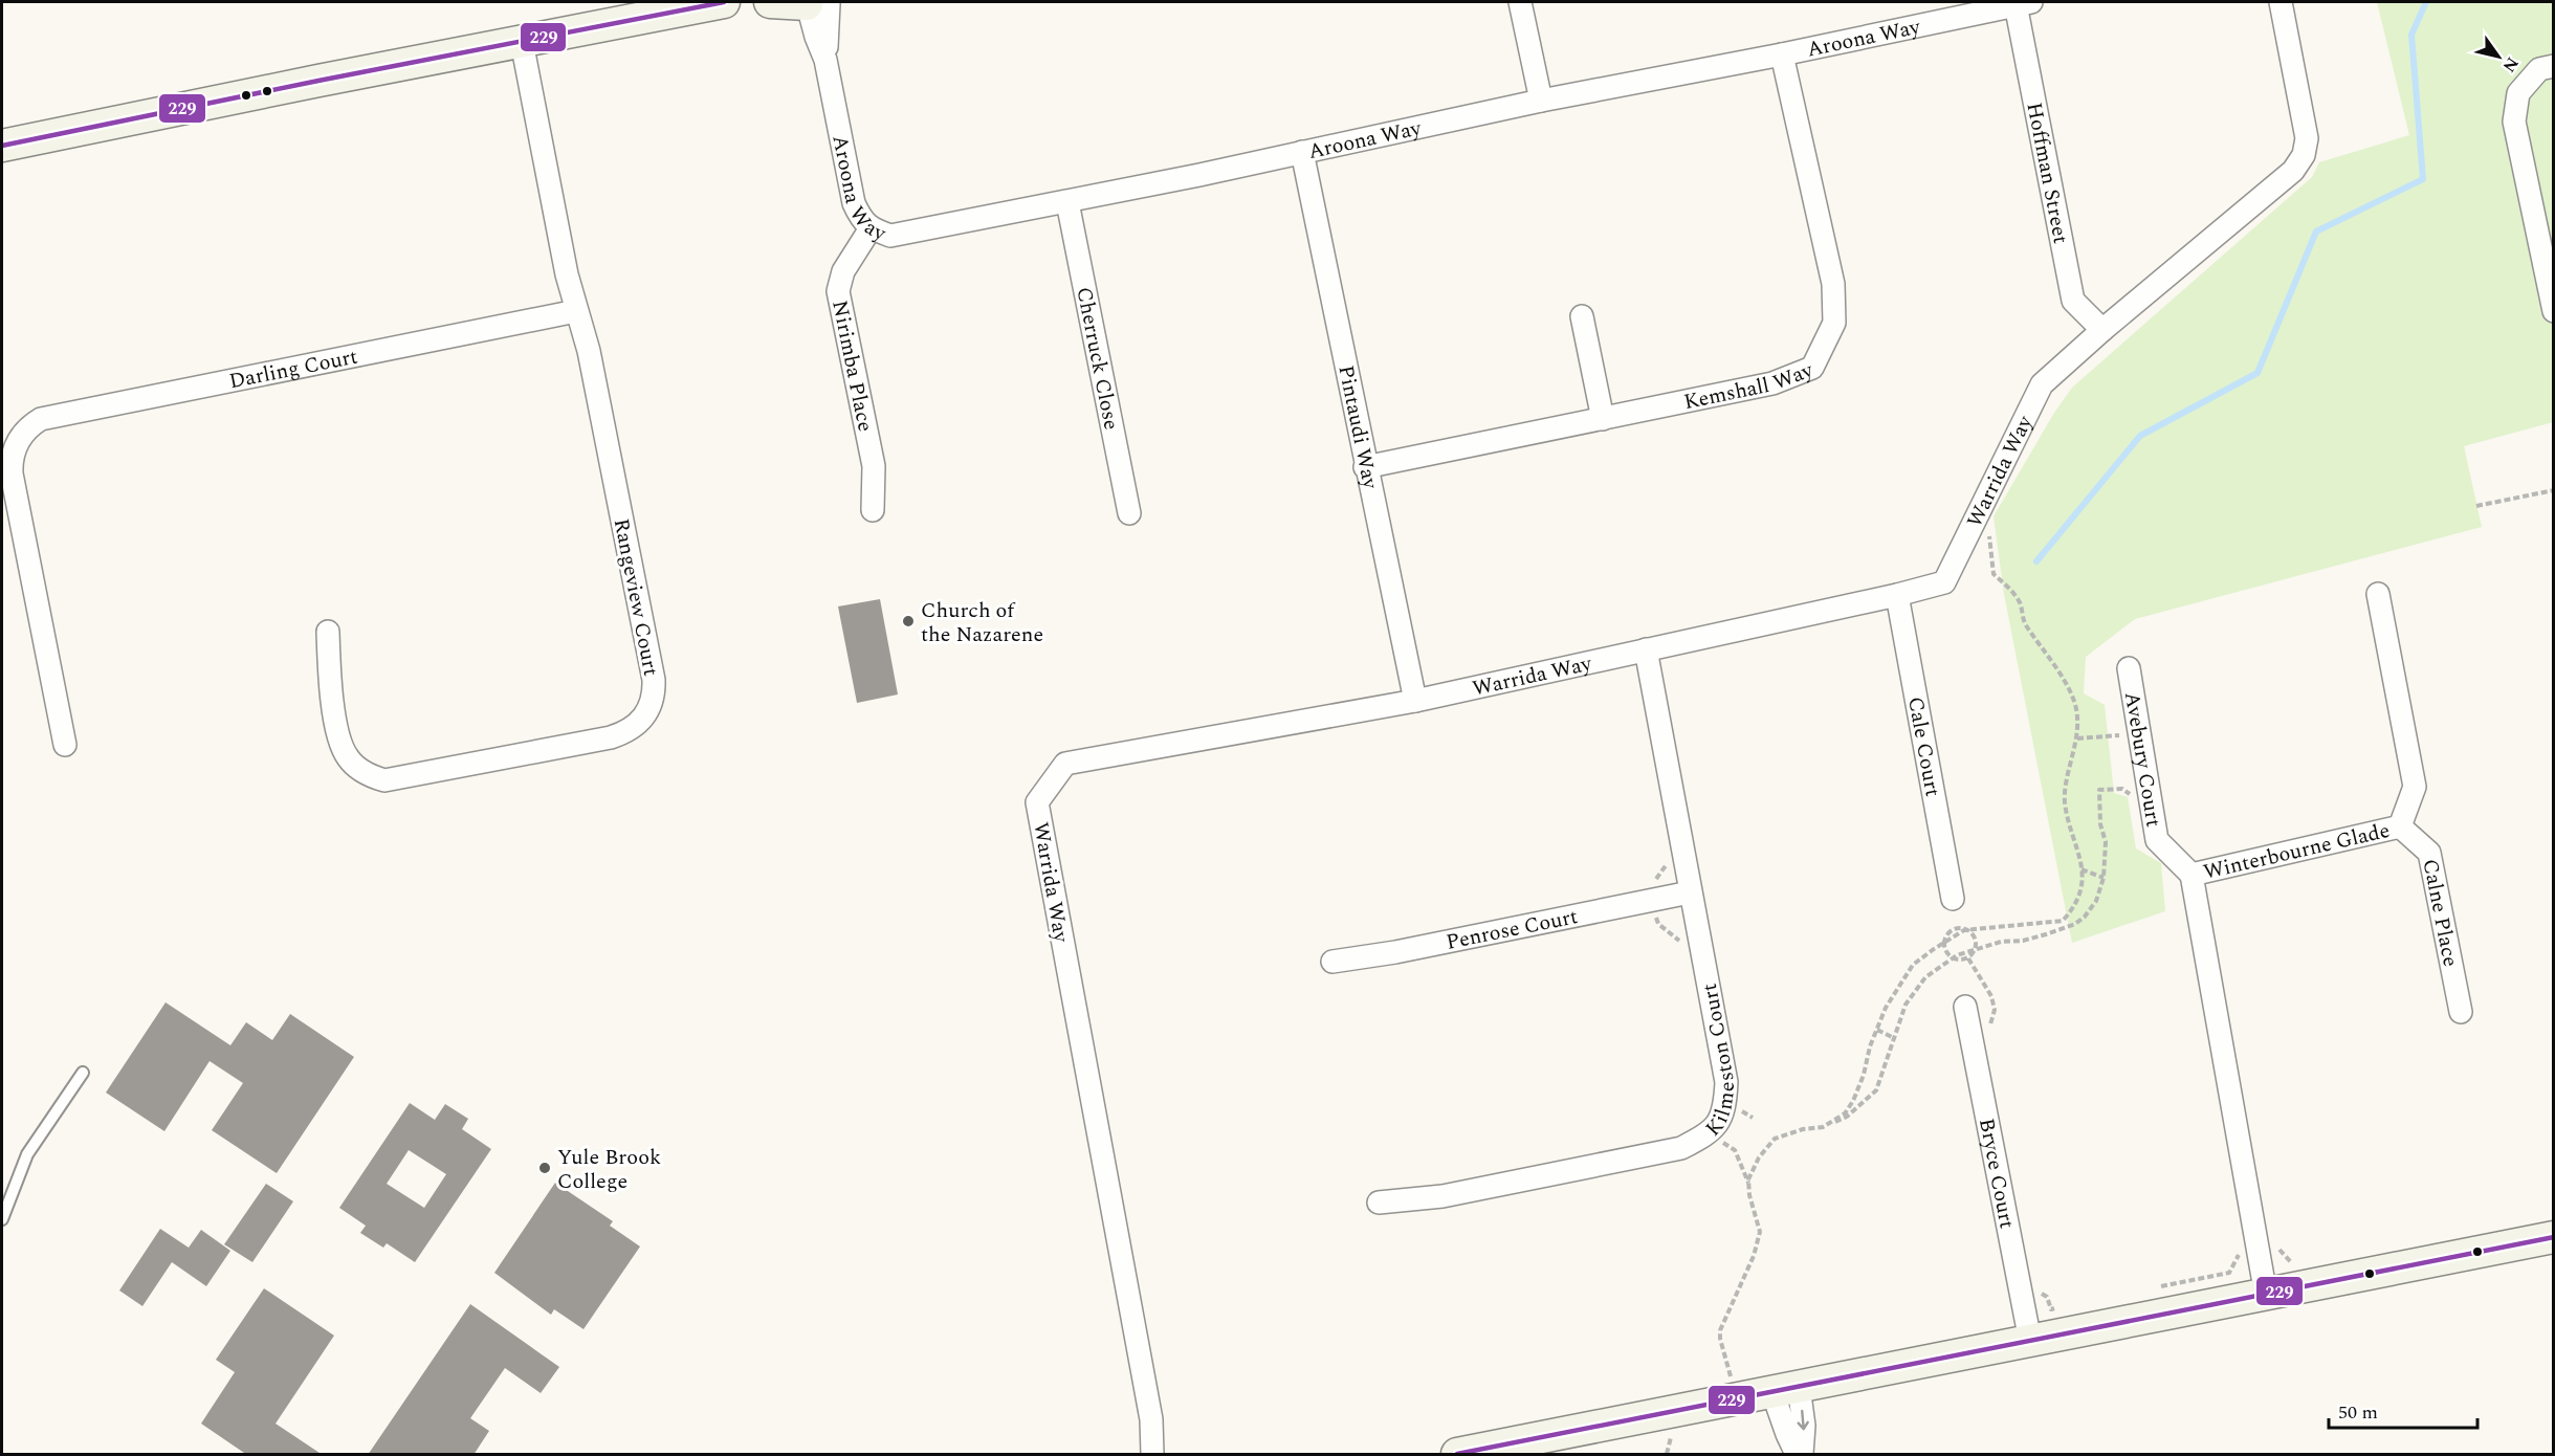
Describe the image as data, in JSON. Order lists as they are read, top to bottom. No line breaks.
{"streets":{"street":["Aroona Way","Hoffman Street","Cherruck Close","Nirimba Place","Darling Court","Kemshall Way","Pintaudi Way","Warrida Way","Rangeview Court","Cale Court","Avebury Court","Winterbourne Glade","Calne Place","Penrose Court","Kilmeston Court","Bryce Court"]},"crossings":[["Aroona Way","Hoffman Street"],["Aroona Way","Cherruck Close"],["Aroona Way","Nirimba Place"],["Aroona Way","Kemshall Way"],["Aroona Way","Pintaudi Way"],["Hoffman Street","Warrida Way"],["Darling Court","Rangeview Court"],["Kemshall Way","Pintaudi Way"],["Pintaudi Way","Warrida Way"],["Warrida Way","Cale Court"],["Warrida Way","Kilmeston Court"],["Avebury Court","Winterbourne Glade"],["Winterbourne Glade","Calne Place"],["Penrose Court","Kilmeston Court"]],"places":["Church of the Nazarene","Yule Brook College"],"lines":["transit line 229"],"scale_bar":"50 m","north":"bottom right"}
